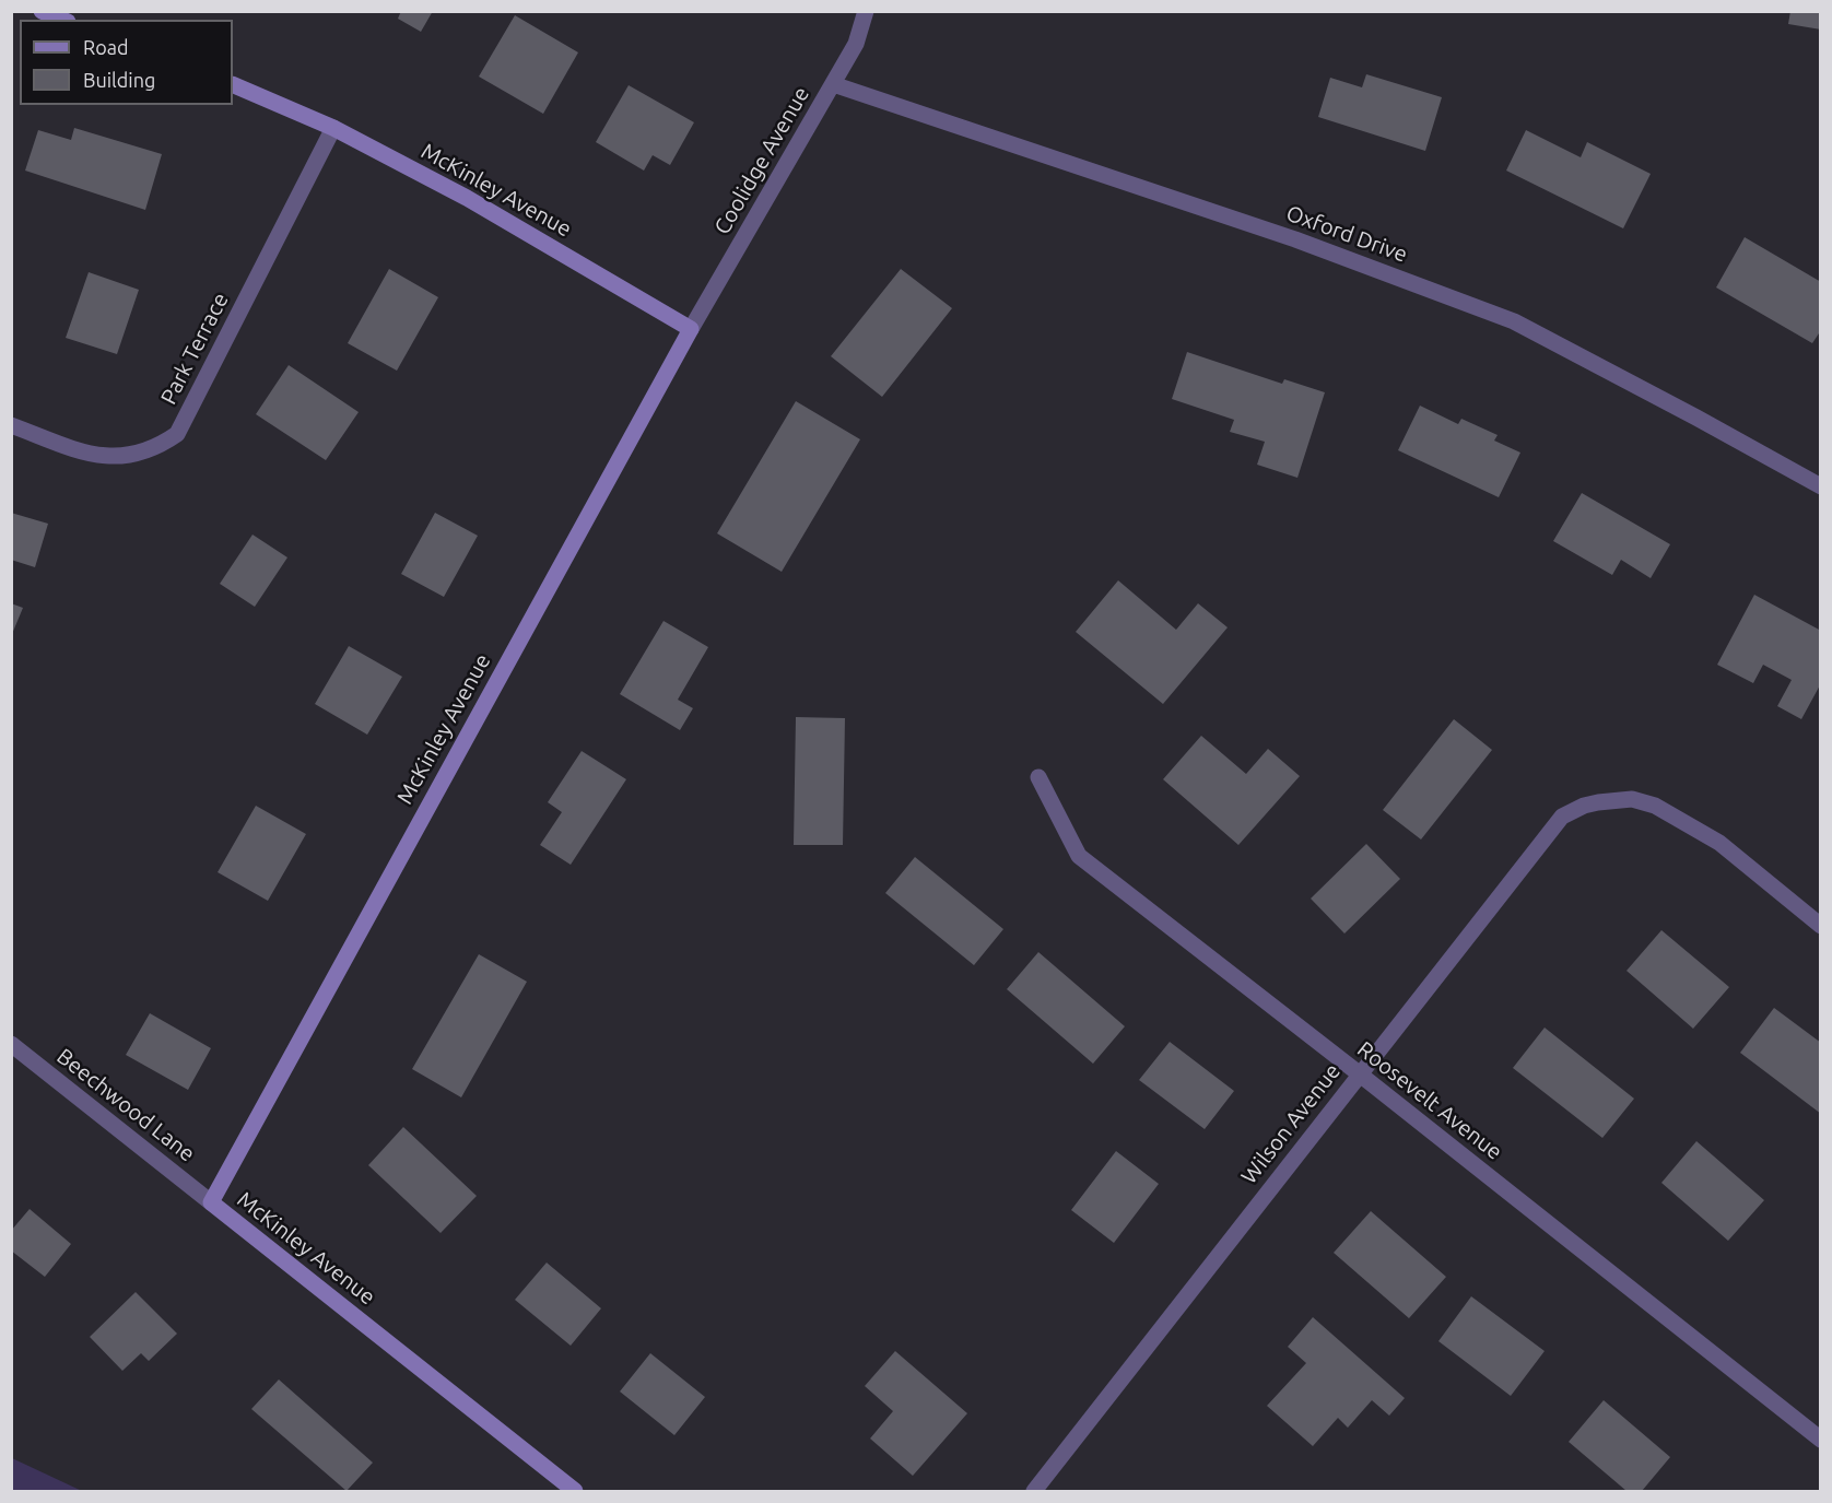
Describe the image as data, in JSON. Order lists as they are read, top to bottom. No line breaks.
{"streets":{"street":["Coolidge Avenue","McKinley Avenue","Oxford Drive","Park Terrace","Roosevelt Avenue","Beechwood Lane","Wilson Avenue"]},"crossings":[["Coolidge Avenue","McKinley Avenue"],["Coolidge Avenue","Oxford Drive"],["McKinley Avenue","Park Terrace"],["McKinley Avenue","Beechwood Lane"],["Roosevelt Avenue","Wilson Avenue"]],"legend":["Road","Building"]}
